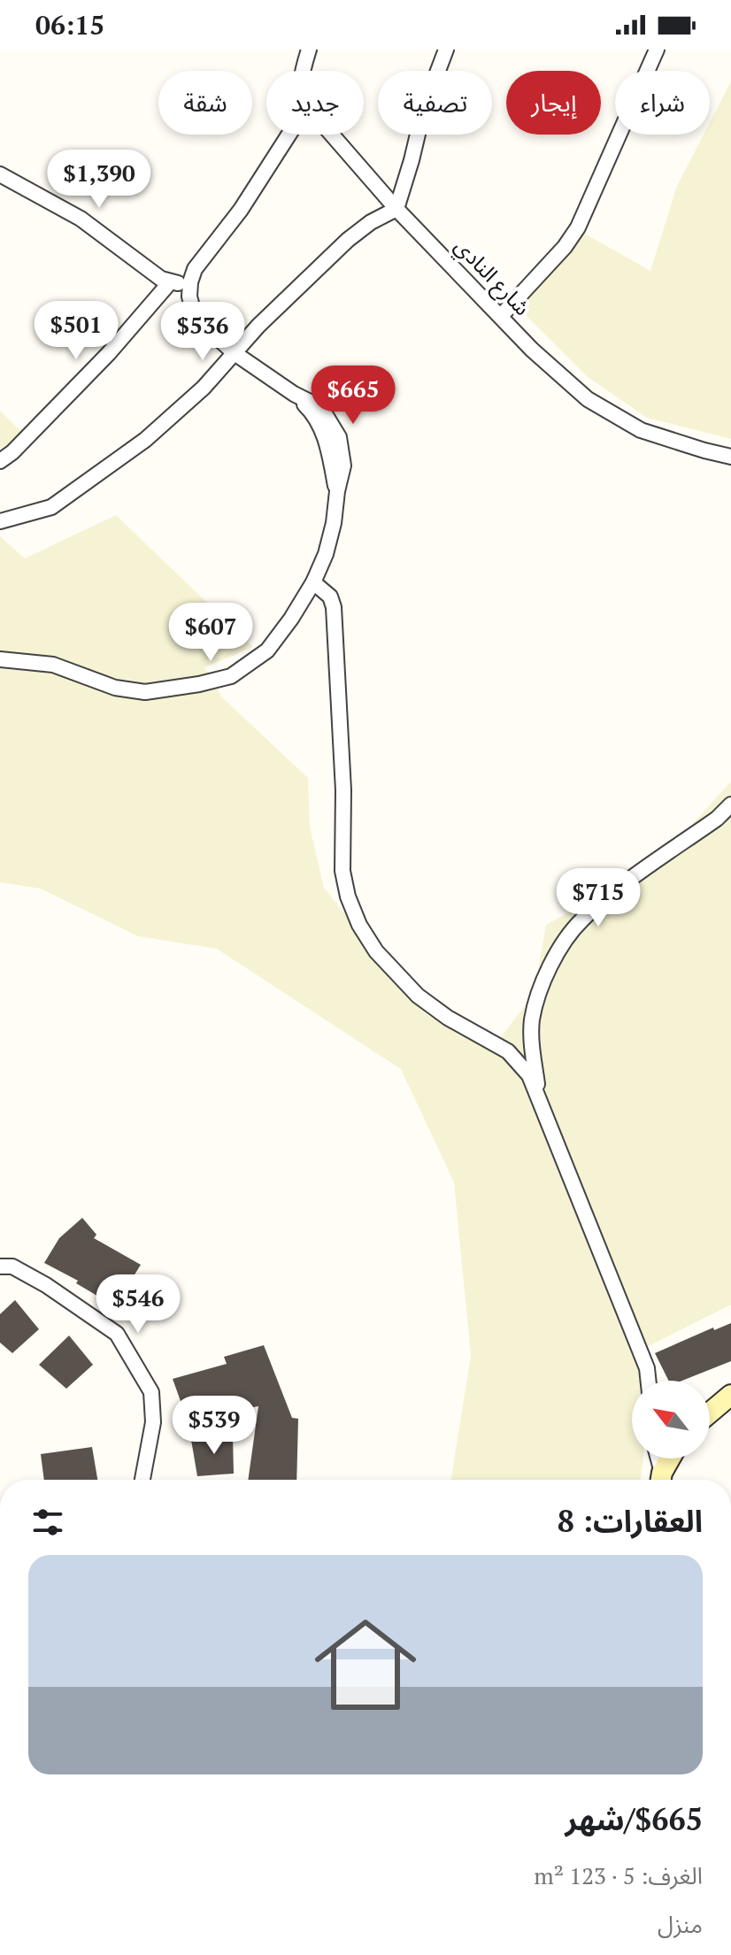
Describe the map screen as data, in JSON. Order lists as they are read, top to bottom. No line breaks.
{"streets":{"street":["شارع النادي"]},"north":"top left","page":{"status":"06:15","chip":["شراء","إيجار","تصفية","جديد","شقة"],"price":["$1,390","$501","$536","$665","$607","$715","$546","$539"],"heading":"العقارات: 8","list":[{"name":"$665/شهر","note":"الغرف: 5 · 123 m² · منزل"}]}}
